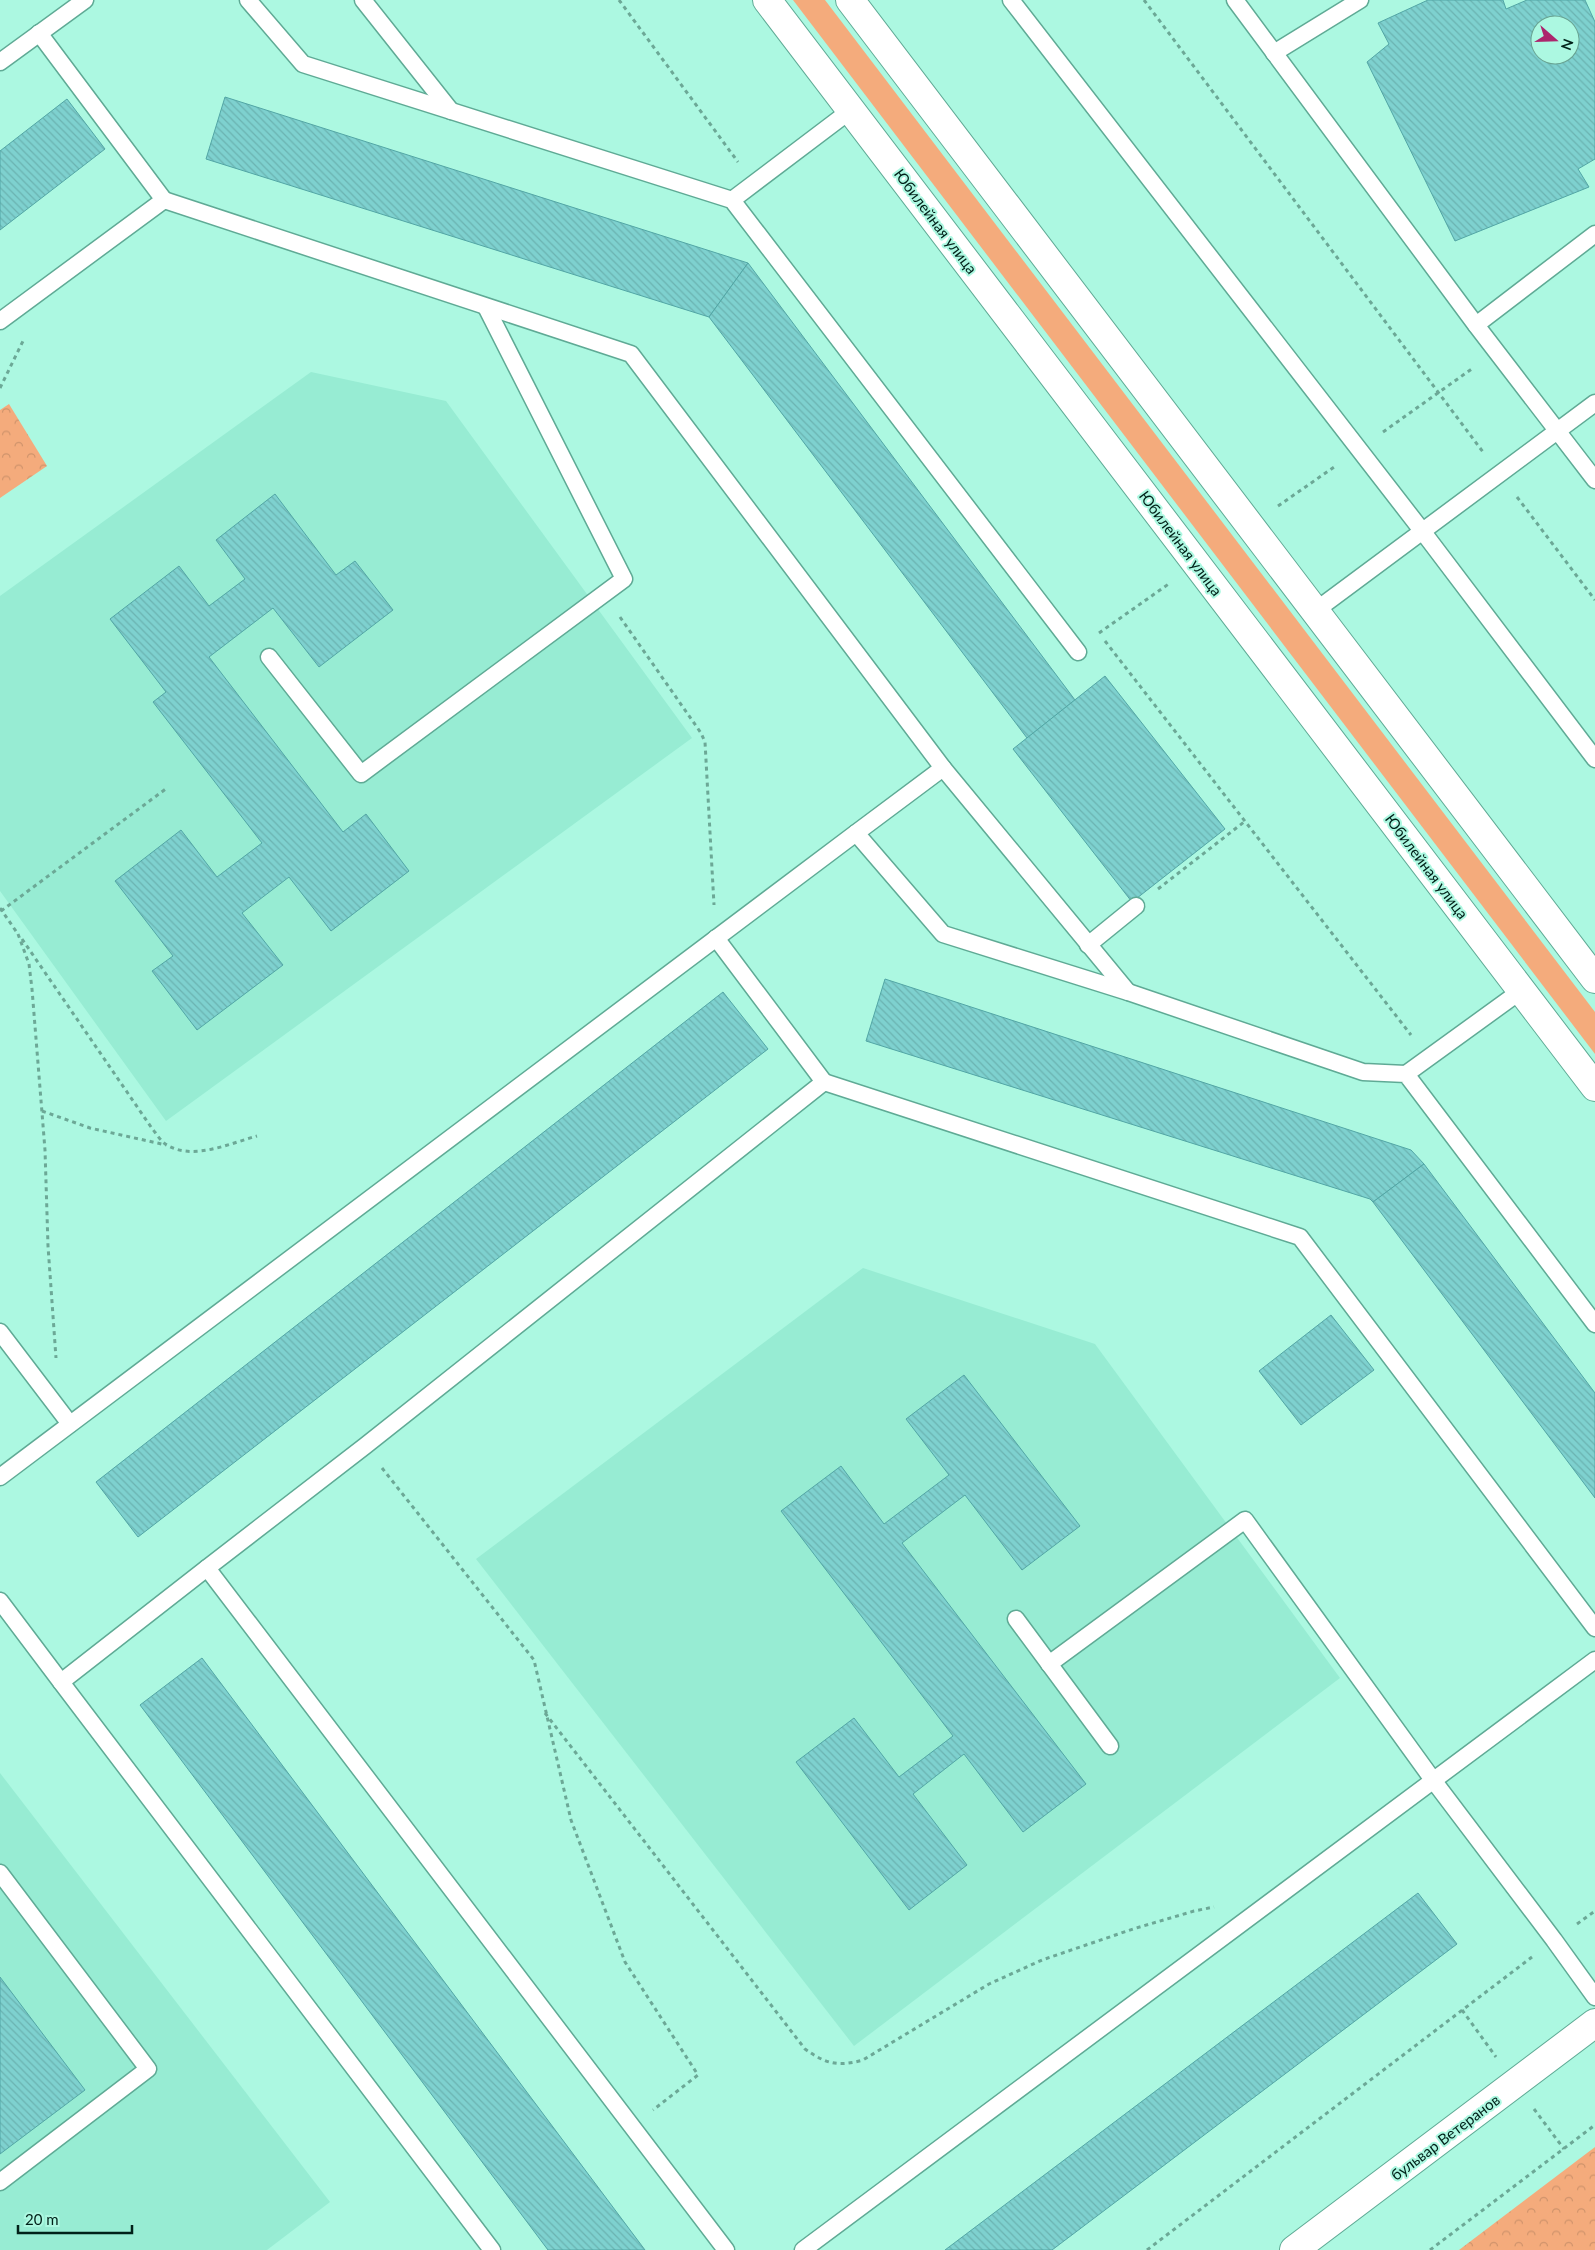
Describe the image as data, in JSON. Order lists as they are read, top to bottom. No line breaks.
{"streets":{"main road":["Юбилейная улица","бульвар Ветеранов"]},"scale_bar":"20 m","north":"right"}
